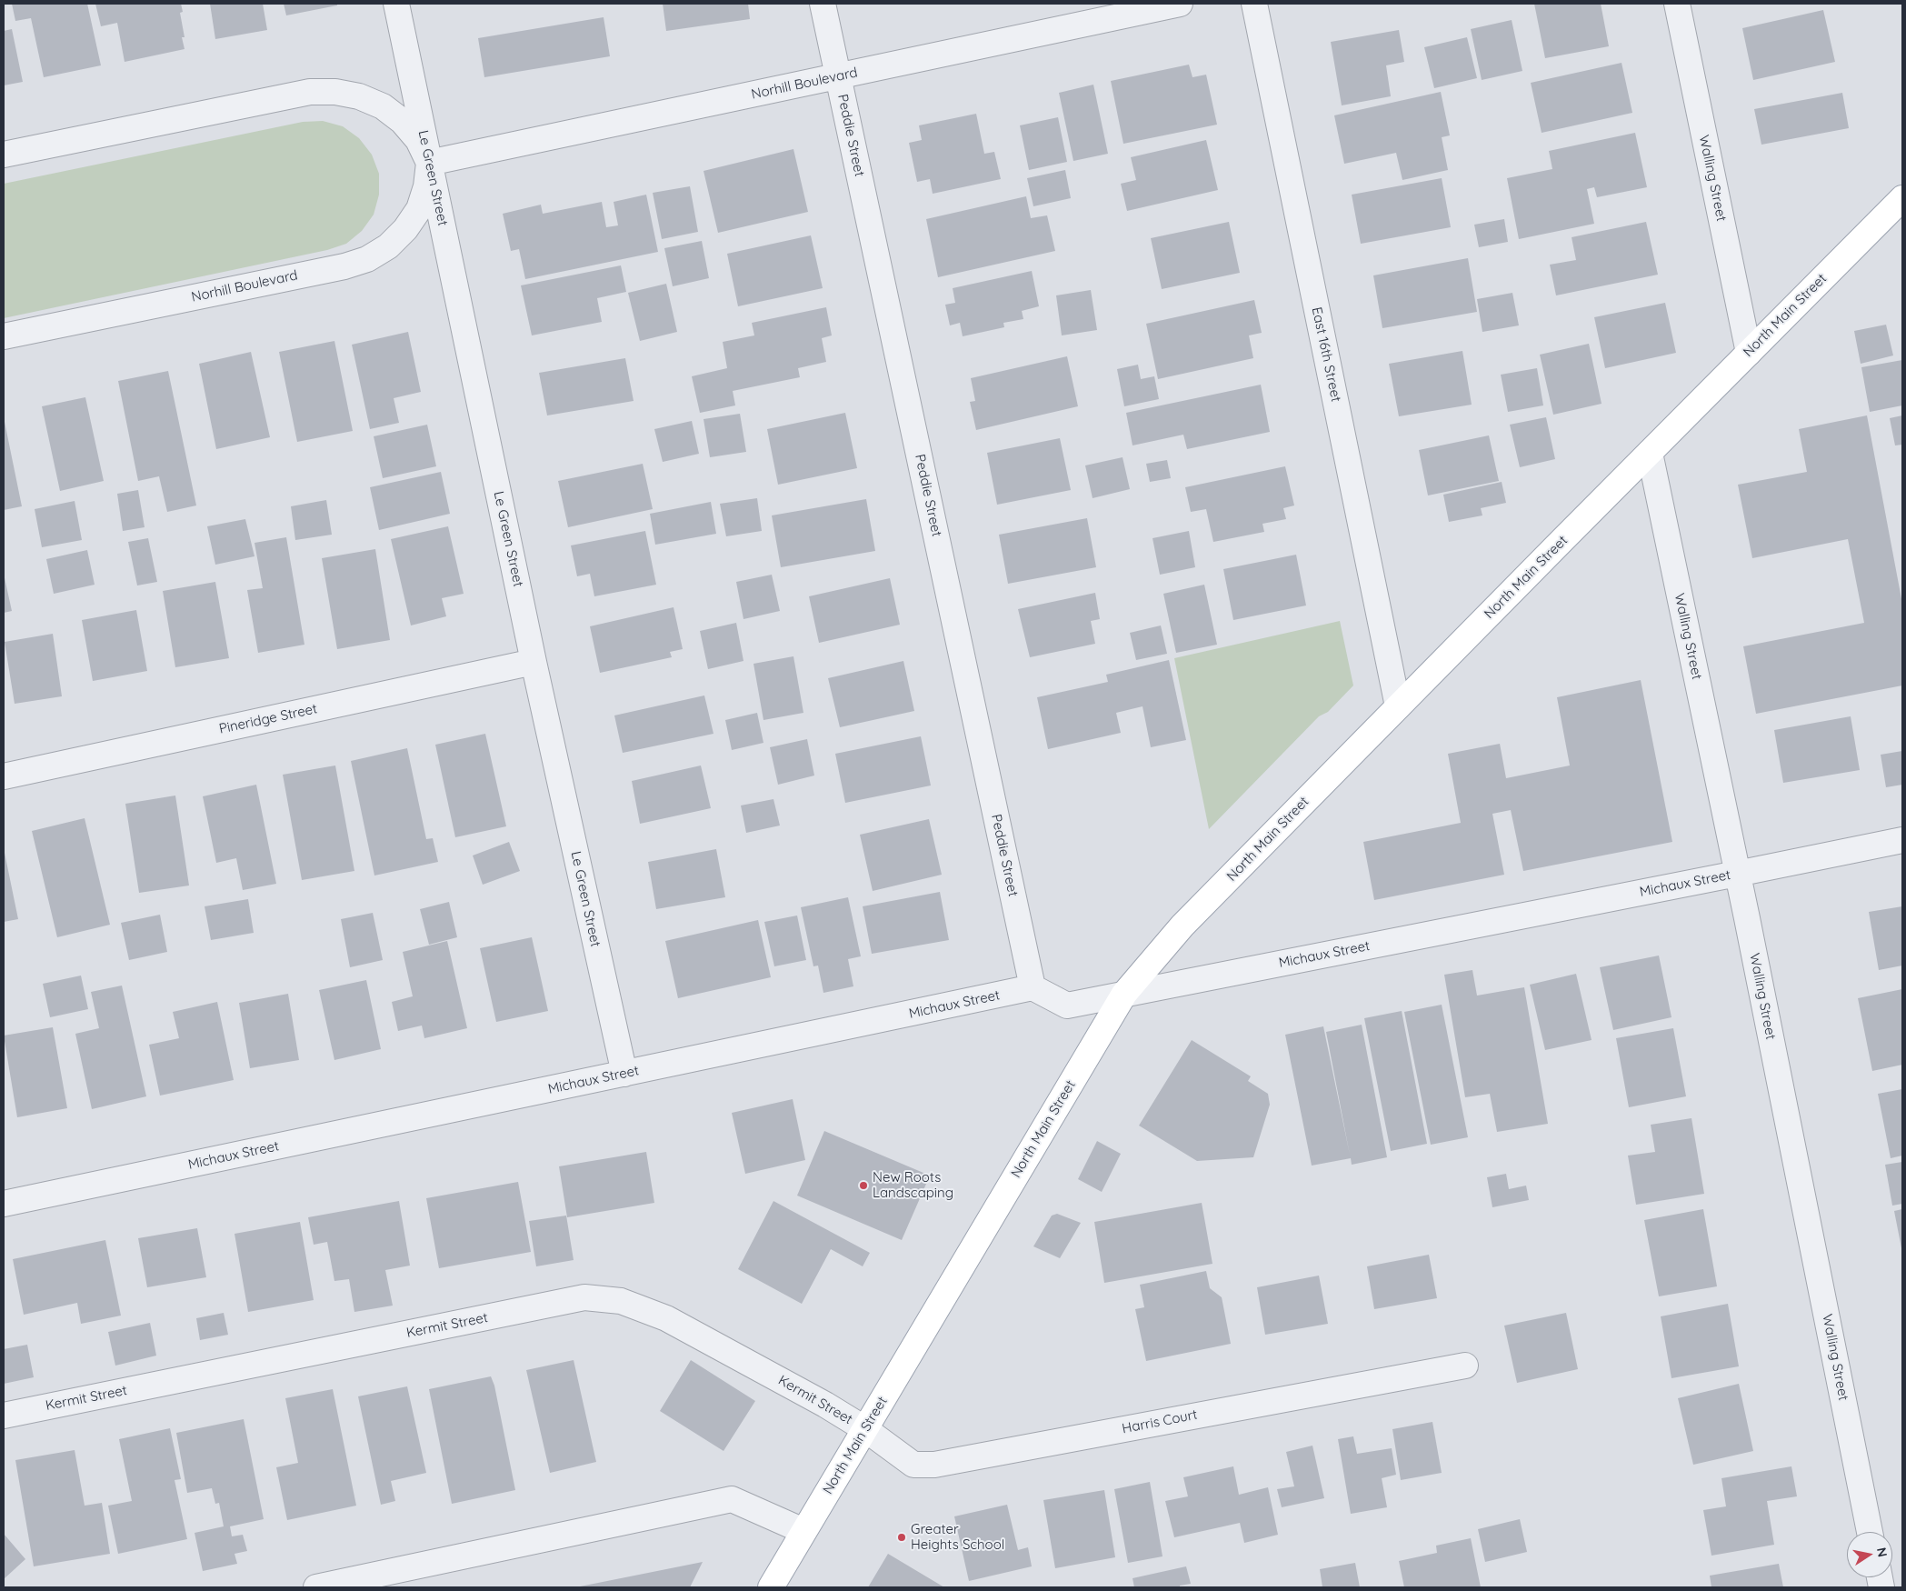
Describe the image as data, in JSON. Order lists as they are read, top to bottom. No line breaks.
{"streets":{"main road":["North Main Street"],"street":["Norhill Boulevard","Peddie Street","Le Green Street","Walling Street","East 16th Street","Pineridge Street","Michaux Street","Kermit Street","Harris Court"]},"crossings":[["Norhill Boulevard","Peddie Street"],["Norhill Boulevard","Le Green Street"],["Peddie Street","Michaux Street"],["Le Green Street","Pineridge Street"],["Le Green Street","Michaux Street"],["Walling Street","North Main Street"],["Walling Street","Michaux Street"],["North Main Street","East 16th Street"],["North Main Street","Michaux Street"],["North Main Street","Kermit Street"],["North Main Street","Harris Court"],["Kermit Street","Harris Court"]],"places":["New Roots Landscaping","Greater Heights School"],"north":"right"}
